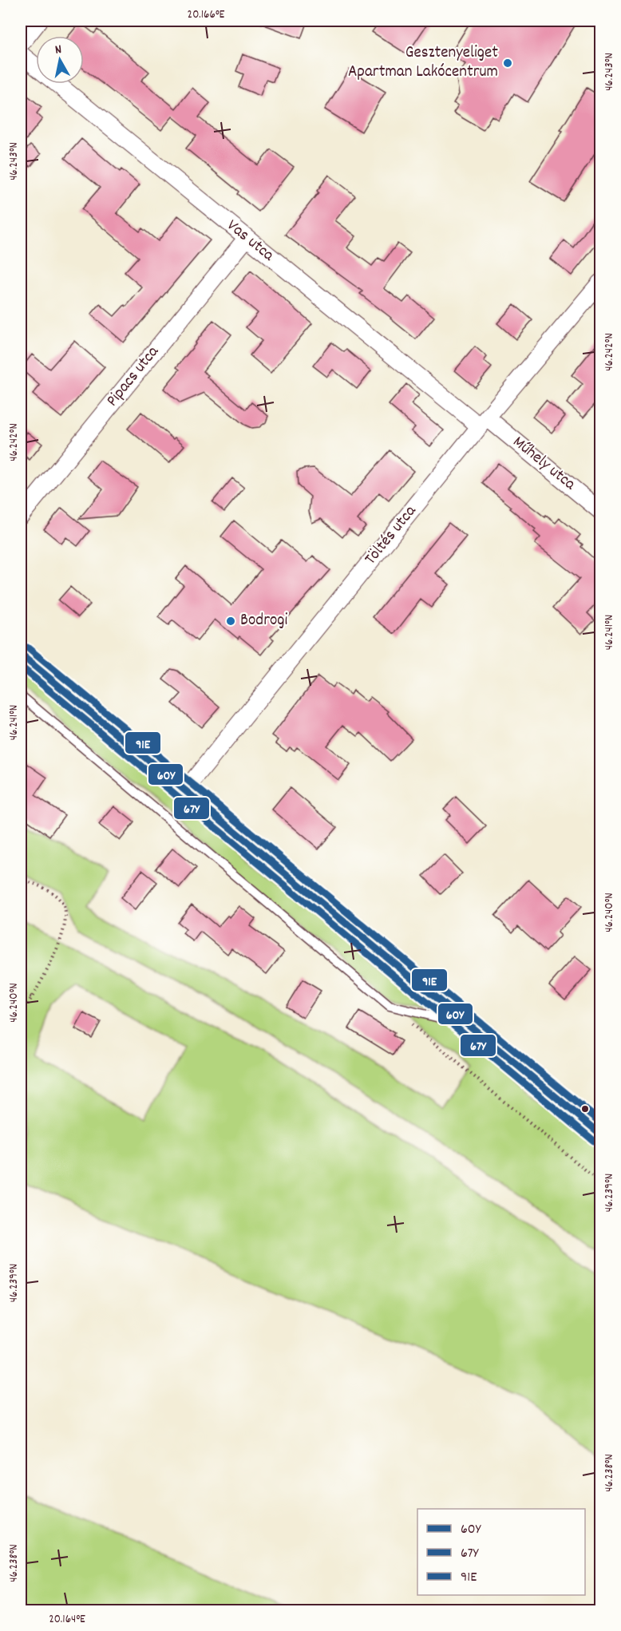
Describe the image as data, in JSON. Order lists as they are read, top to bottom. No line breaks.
{"streets":{"street":["Vas utca","Pipacs utca","Műhely utca","Töltés utca"]},"crossings":[["Vas utca","Pipacs utca"],["Vas utca","Műhely utca"],["Vas utca","Töltés utca"],["Műhely utca","Töltés utca"]],"places":["Gesztenyeliget Apartman Lakócentrum","Bodrogi"],"lines":["transit line 91E","transit line 60Y","transit line 67Y"],"legend":["60Y","67Y","91E"],"north":"top","coordinates":["20.166°E","46.243°N","46.242°N","46.241°N","46.240°N","46.239°N","46.238°N","20.164°E"]}
